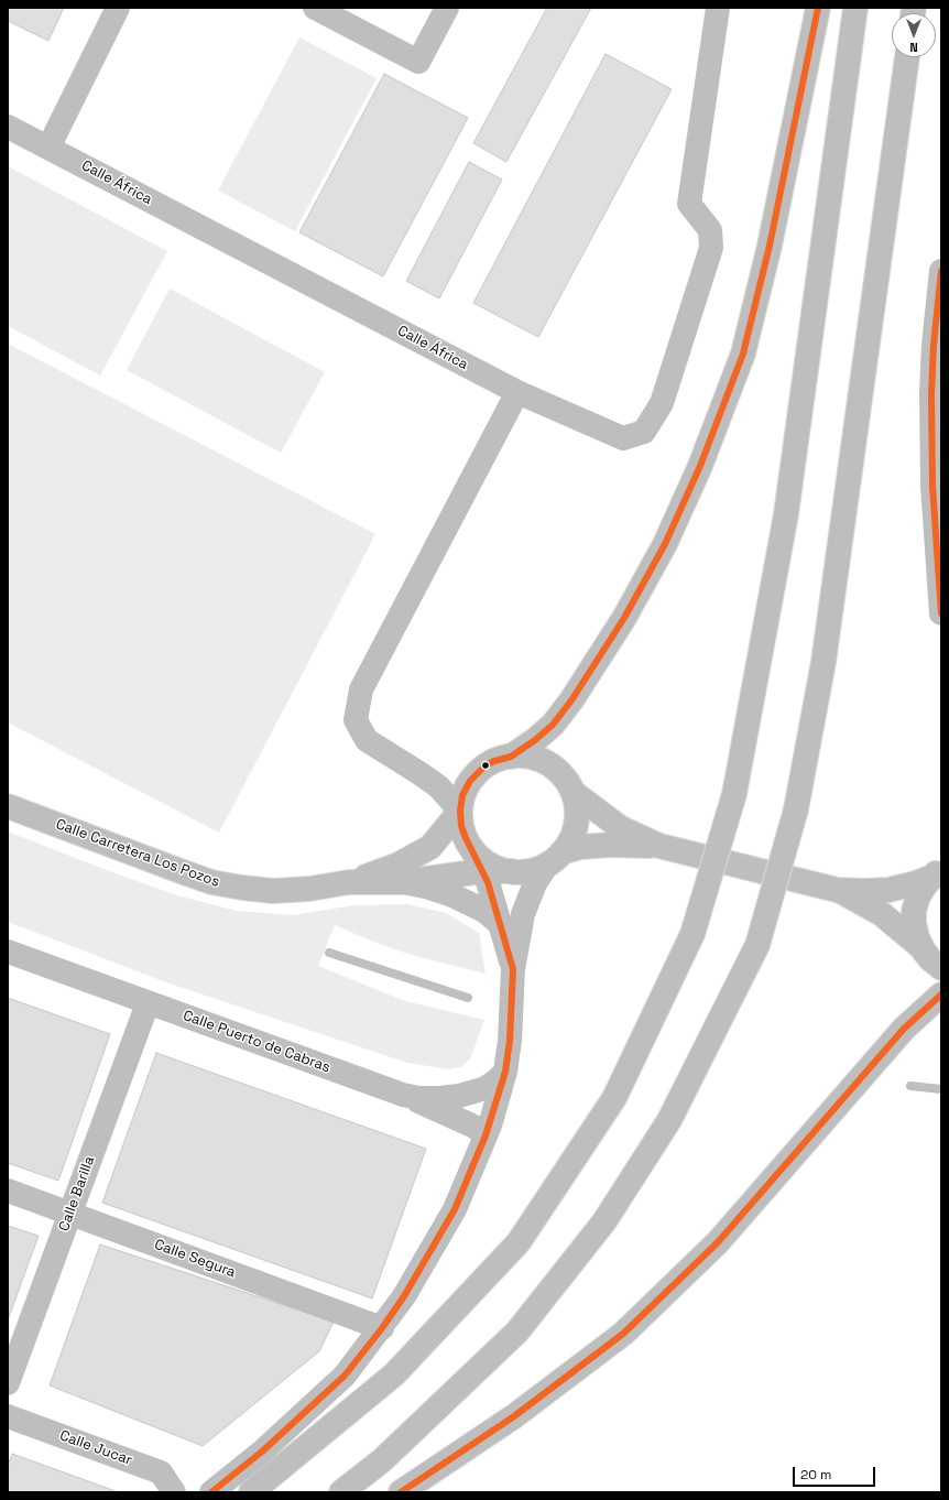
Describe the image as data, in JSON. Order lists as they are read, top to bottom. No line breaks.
{"streets":{"main road":["Calle África","Calle Carretera Los Pozos","Calle Puerto de Cabras","Calle Barilla","Calle Segura","Calle Jucar"]},"crossings":[["Calle Puerto de Cabras","Calle Barilla"],["Calle Barilla","Calle Segura"]],"scale_bar":"20 m","north":"bottom"}
